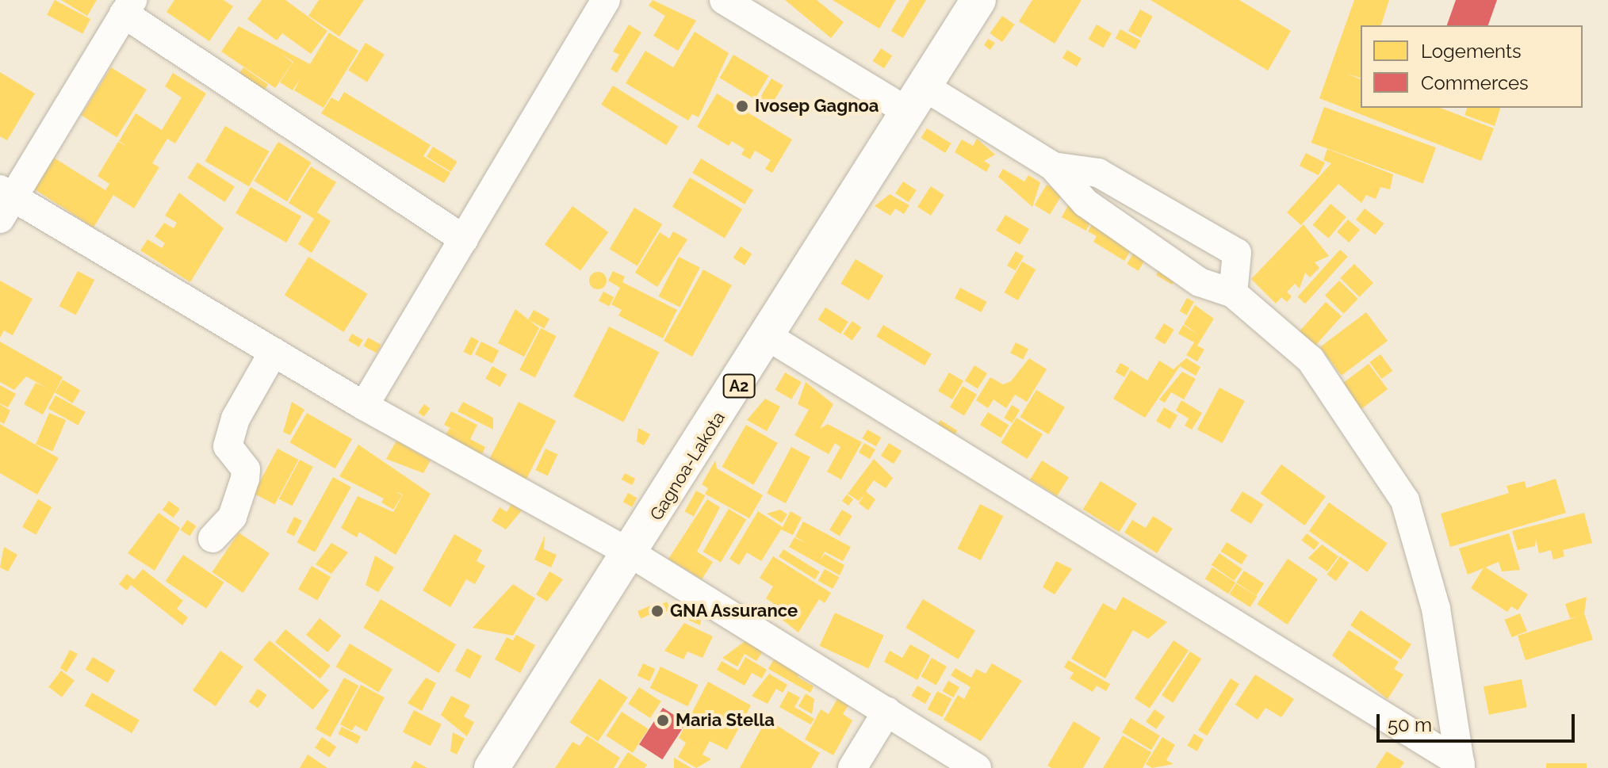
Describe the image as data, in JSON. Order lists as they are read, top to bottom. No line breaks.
{"streets":{"main road":["A2","Gagnoa-Lakota"]},"places":["Ivosep Gagnoa","GNA Assurance","Maria Stella"],"legend":["Logements","Commerces"],"scale_bar":"50 m"}
